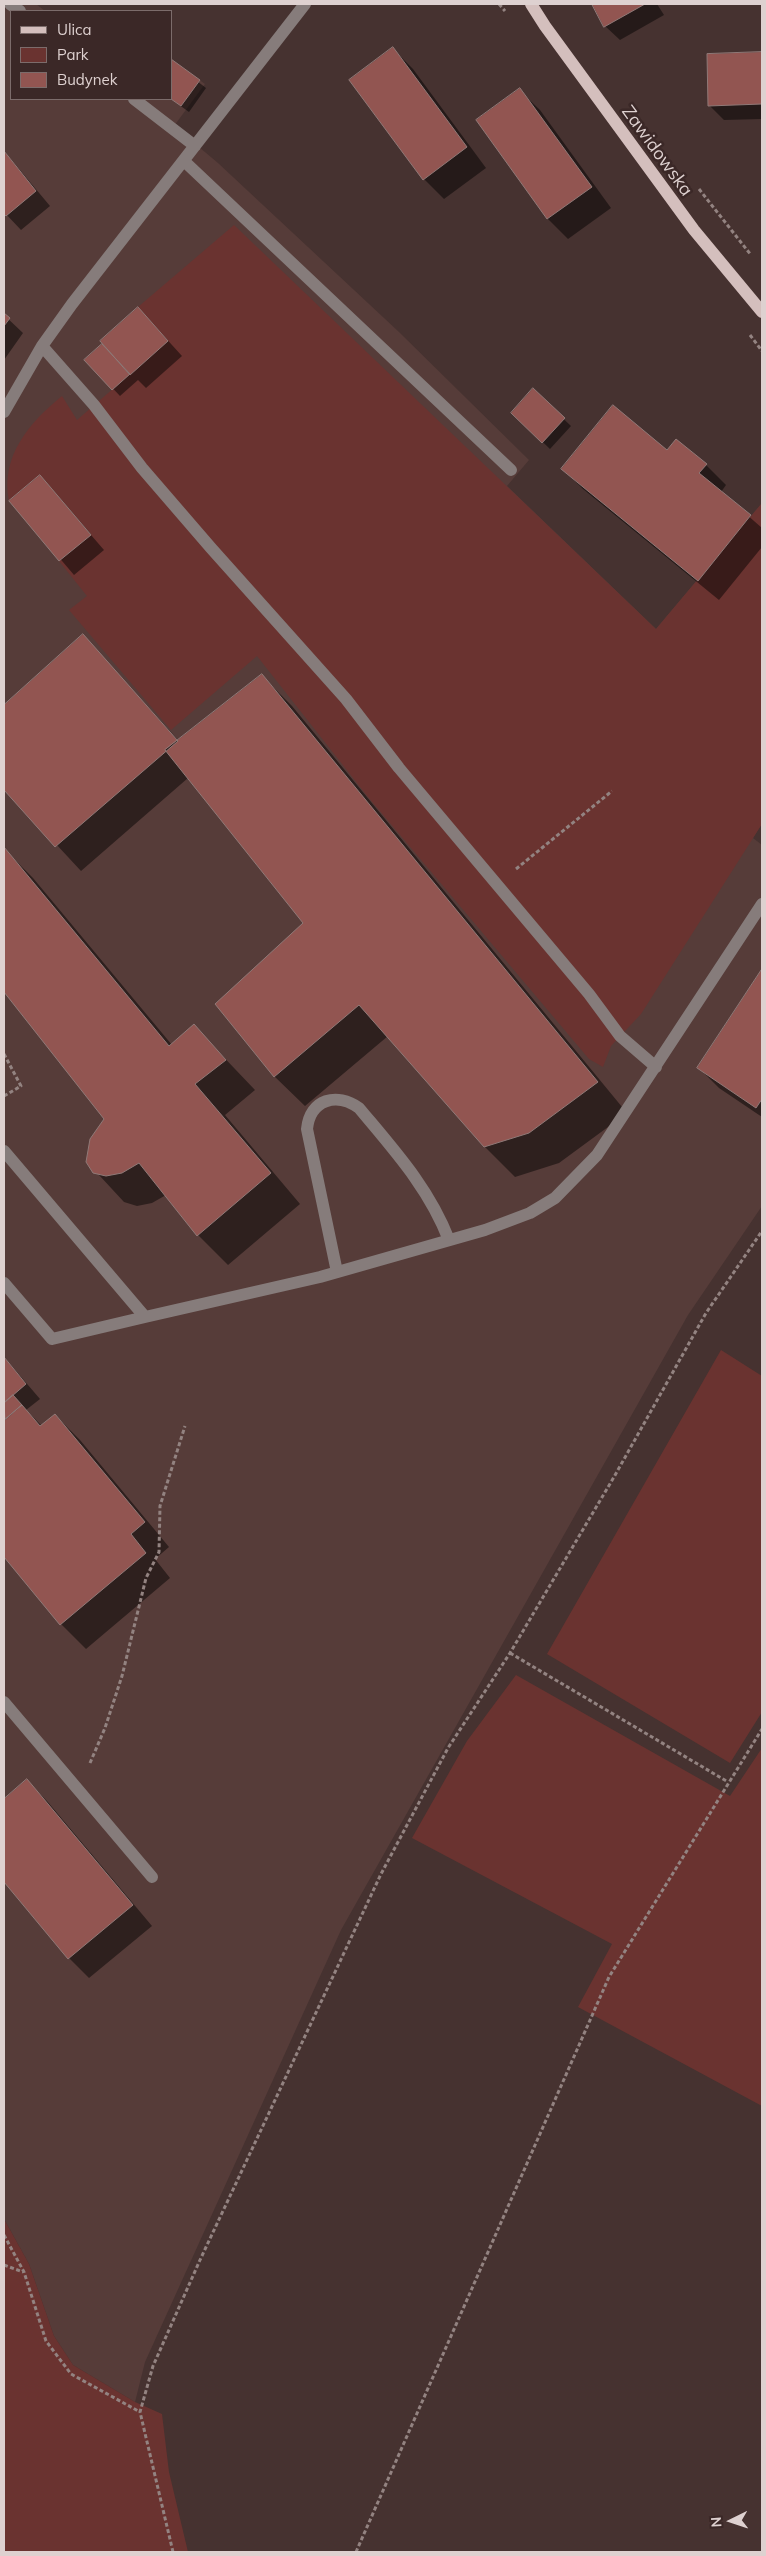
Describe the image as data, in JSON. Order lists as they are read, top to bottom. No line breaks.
{"streets":{"main road":["Zawidowska"]},"legend":["Ulica","Park","Budynek"],"north":"left"}
